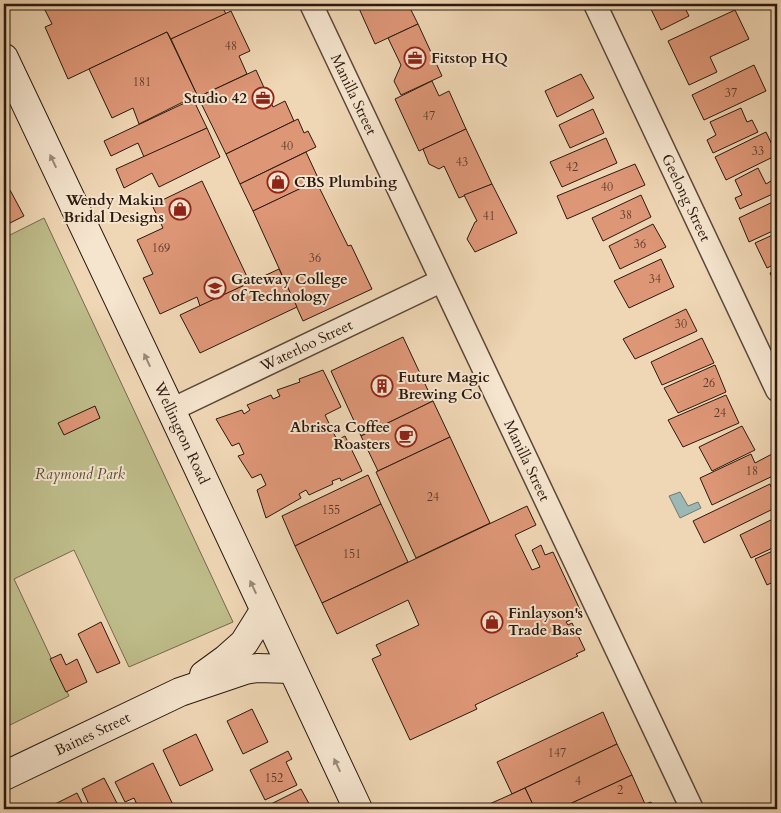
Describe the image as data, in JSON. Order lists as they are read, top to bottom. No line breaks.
{"streets":{"main road":["Wellington Road","Baines Street"],"street":["Manilla Street","Geelong Street","Waterloo Street"]},"crossings":[["Manilla Street","Waterloo Street"],["Waterloo Street","Wellington Road"],["Wellington Road","Baines Street"]],"one_way":["Wellington Road"],"parks":["Raymond Park"],"places":{"office":["Fitstop HQ","Studio 42"],"shop":["CBS Plumbing","Wendy Makin Bridal Designs","Finlayson's Trade Base"],"school or university":["Gateway College of Technology"],"building":["Future Magic Brewing Co"],"cafe":["Abrisca Coffee Roasters"]},"house_numbers":["48","181","37","47","40","33","43","42","40","38","41","36","169","36","34","30","26","24","18","24","155","151","147","152","4","2"]}
